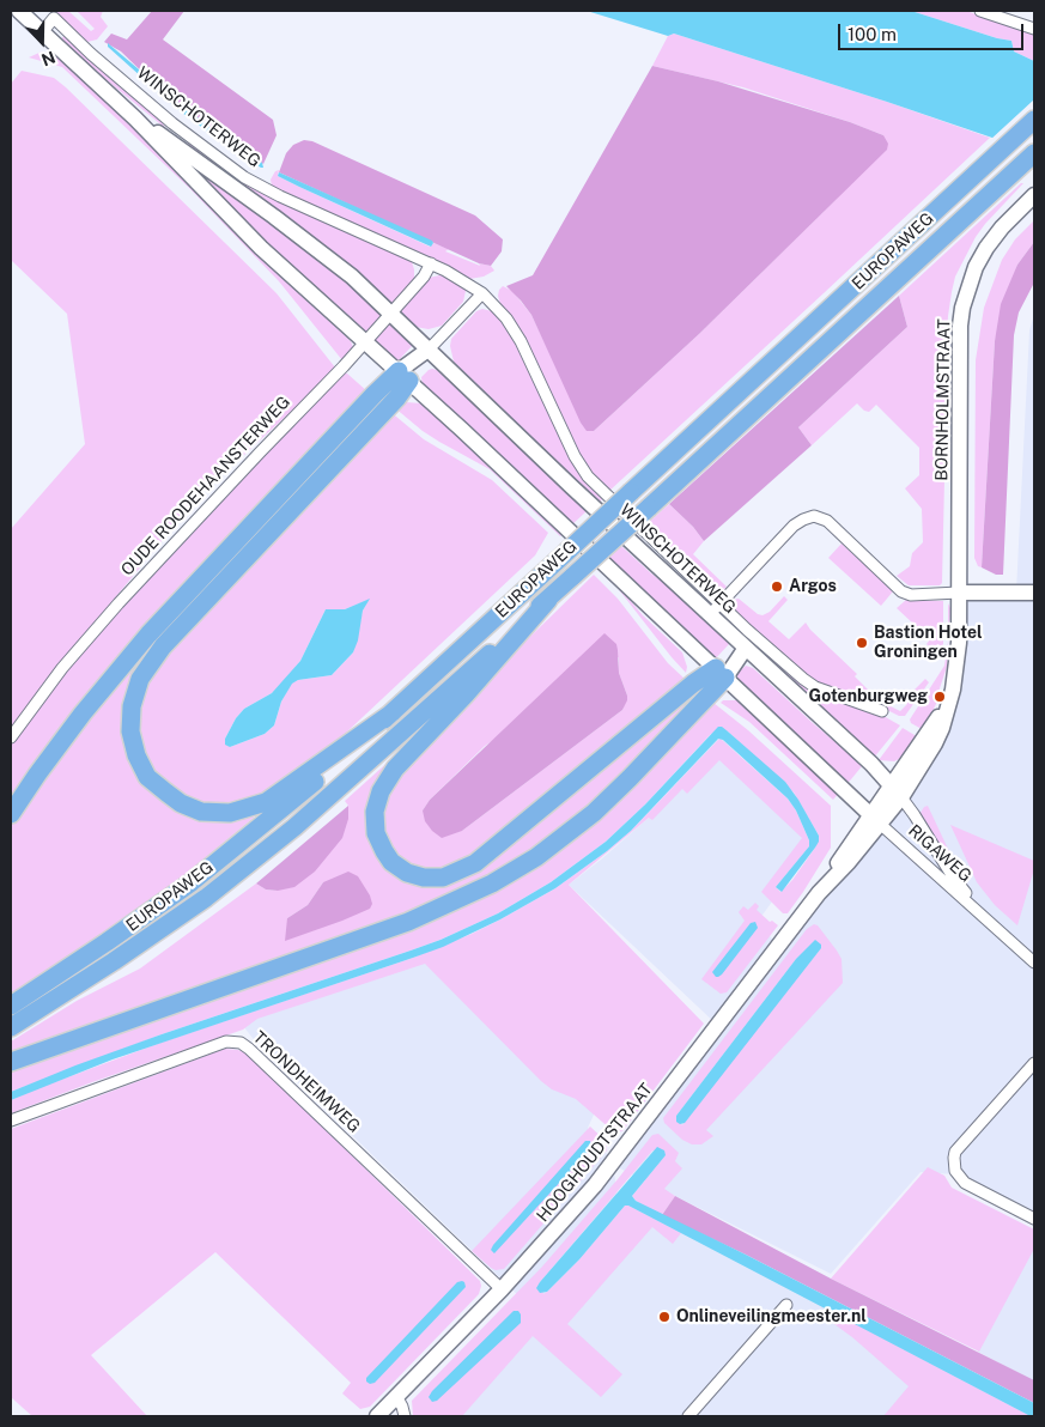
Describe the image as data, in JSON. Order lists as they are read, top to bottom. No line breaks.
{"streets":{"highway":["EUROPAWEG"],"street":["WINSCHOTERWEG","BORNHOLMSTRAAT","OUDE ROODEHAANSTERWEG","RIGAWEG","TRONDHEIMWEG","HOOGHOUDTSTRAAT"]},"crossings":[["WINSCHOTERWEG","BORNHOLMSTRAAT"],["WINSCHOTERWEG","OUDE ROODEHAANSTERWEG"],["WINSCHOTERWEG","RIGAWEG"],["WINSCHOTERWEG","HOOGHOUDTSTRAAT"],["BORNHOLMSTRAAT","RIGAWEG"],["BORNHOLMSTRAAT","HOOGHOUDTSTRAAT"],["RIGAWEG","HOOGHOUDTSTRAAT"],["TRONDHEIMWEG","HOOGHOUDTSTRAAT"]],"places":["Argos","Bastion Hotel Groningen","Gotenburgweg","Onlineveilingmeester.nl"],"scale_bar":"100 m","north":"bottom"}
